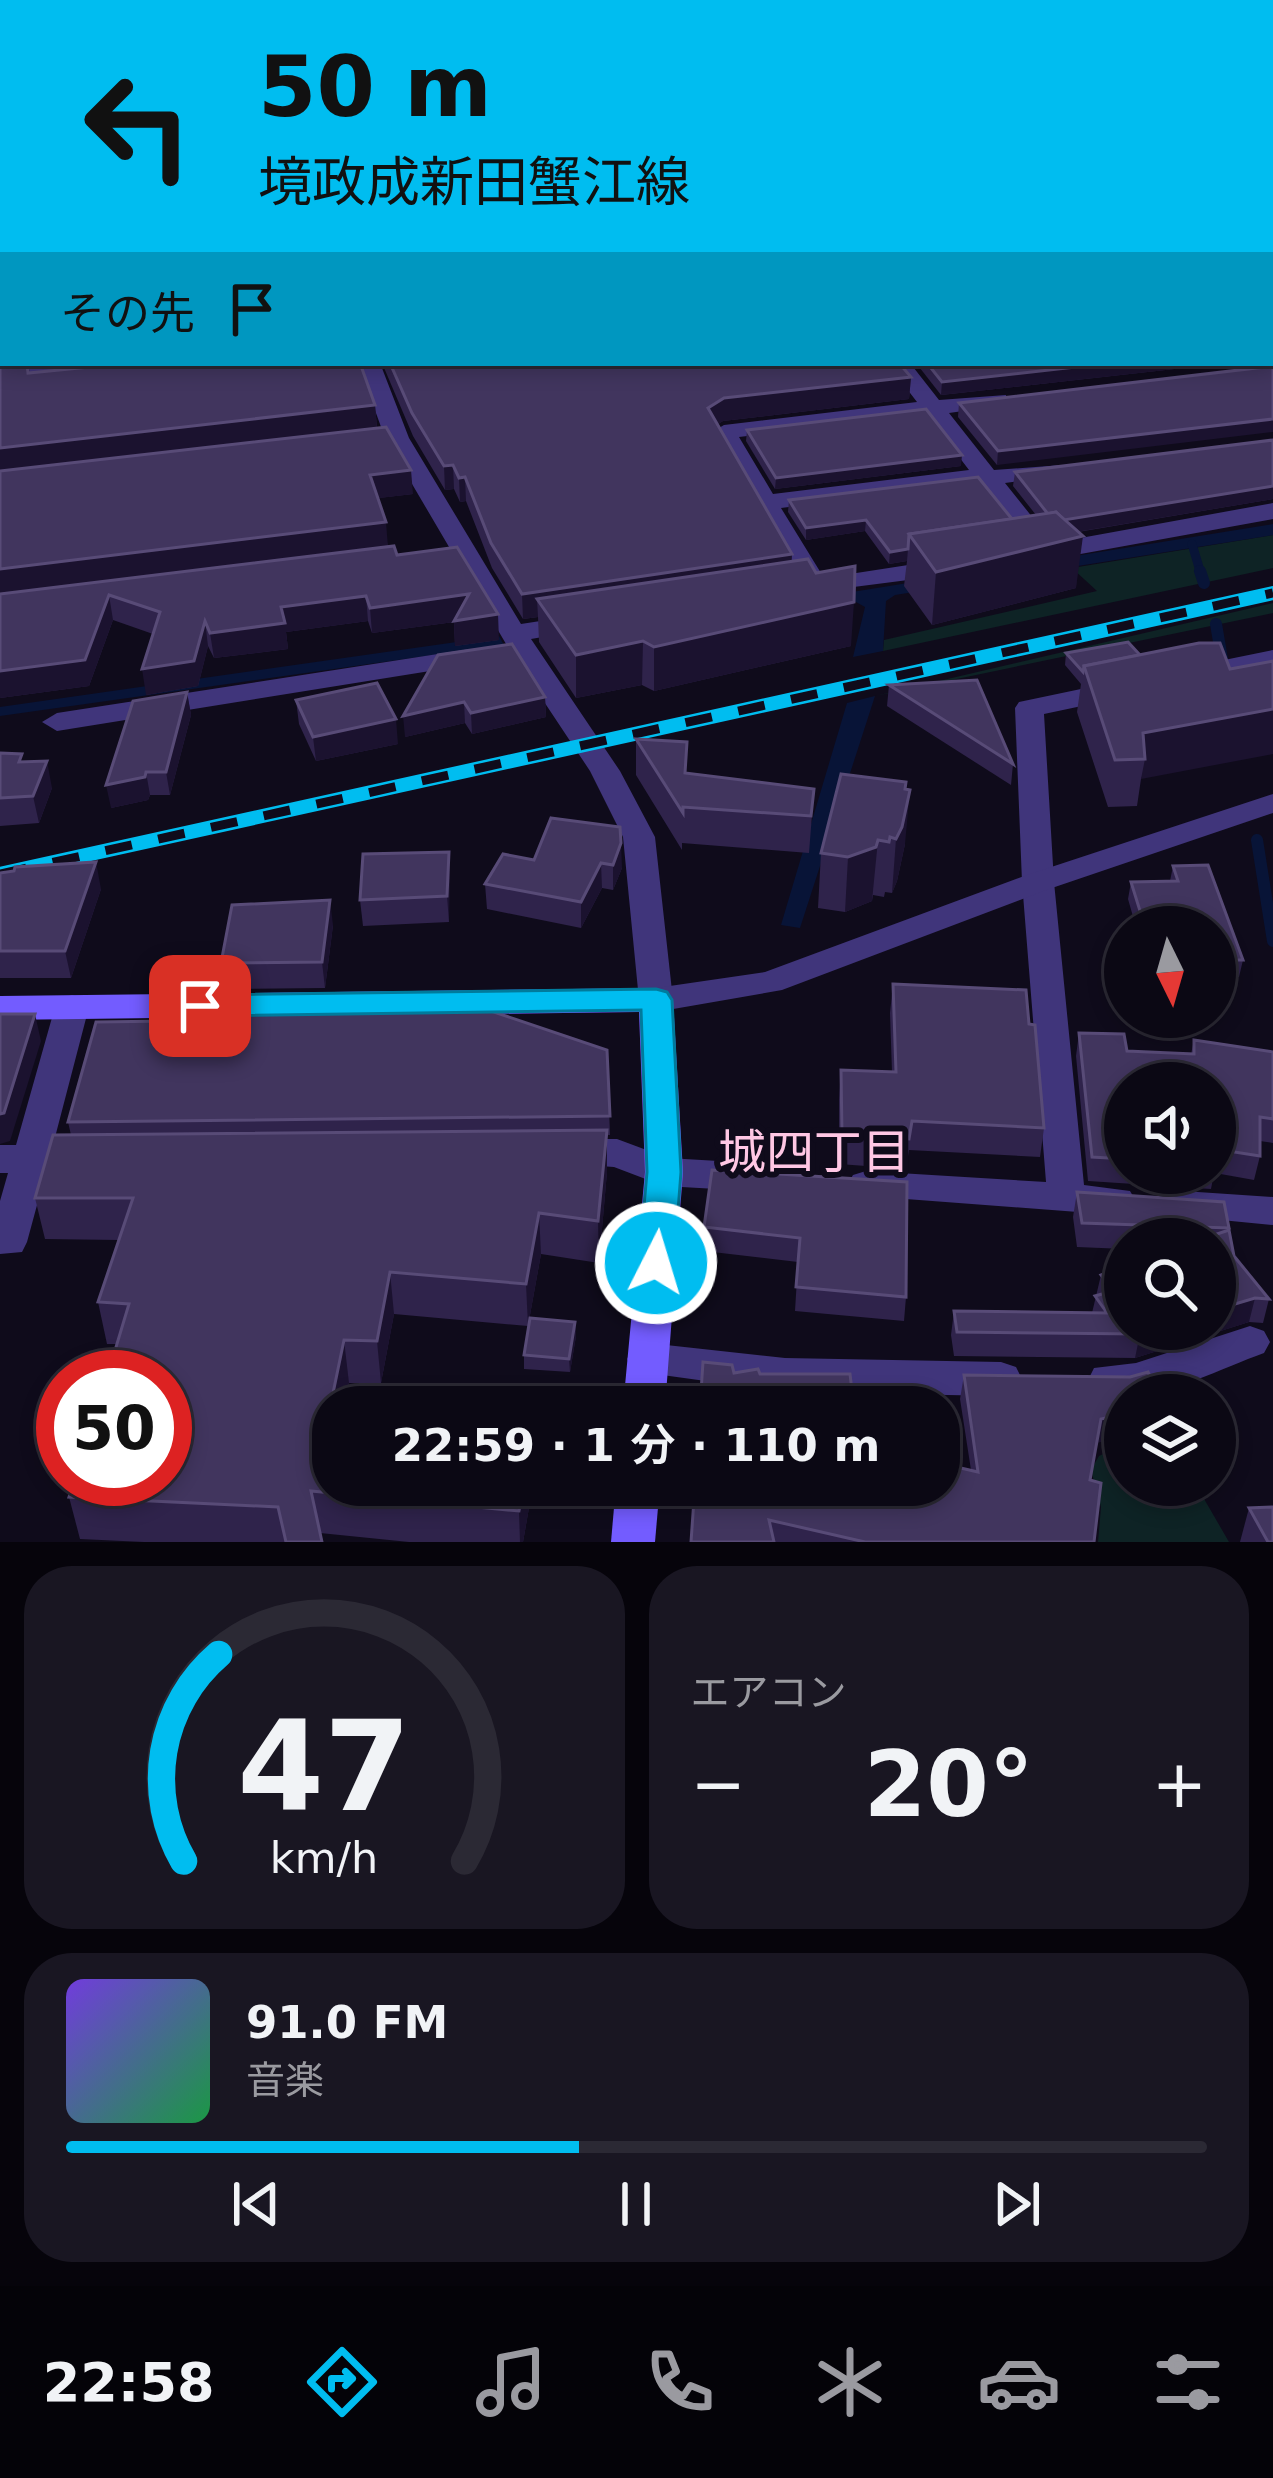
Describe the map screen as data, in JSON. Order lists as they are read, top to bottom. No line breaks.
{"districts":["城四丁目"],"north":"bottom","page":{"turn":["50 m","境政成新田蟹江線"],"then":"その先","limit":"50","trip":"22:59 · 1 分 · 110 m","tile":"エアコン","heat":["−","20°","+"],"song":["91.0 FM","音楽"],"tabs":"22:58","gauge":["47","km/h"]}}
